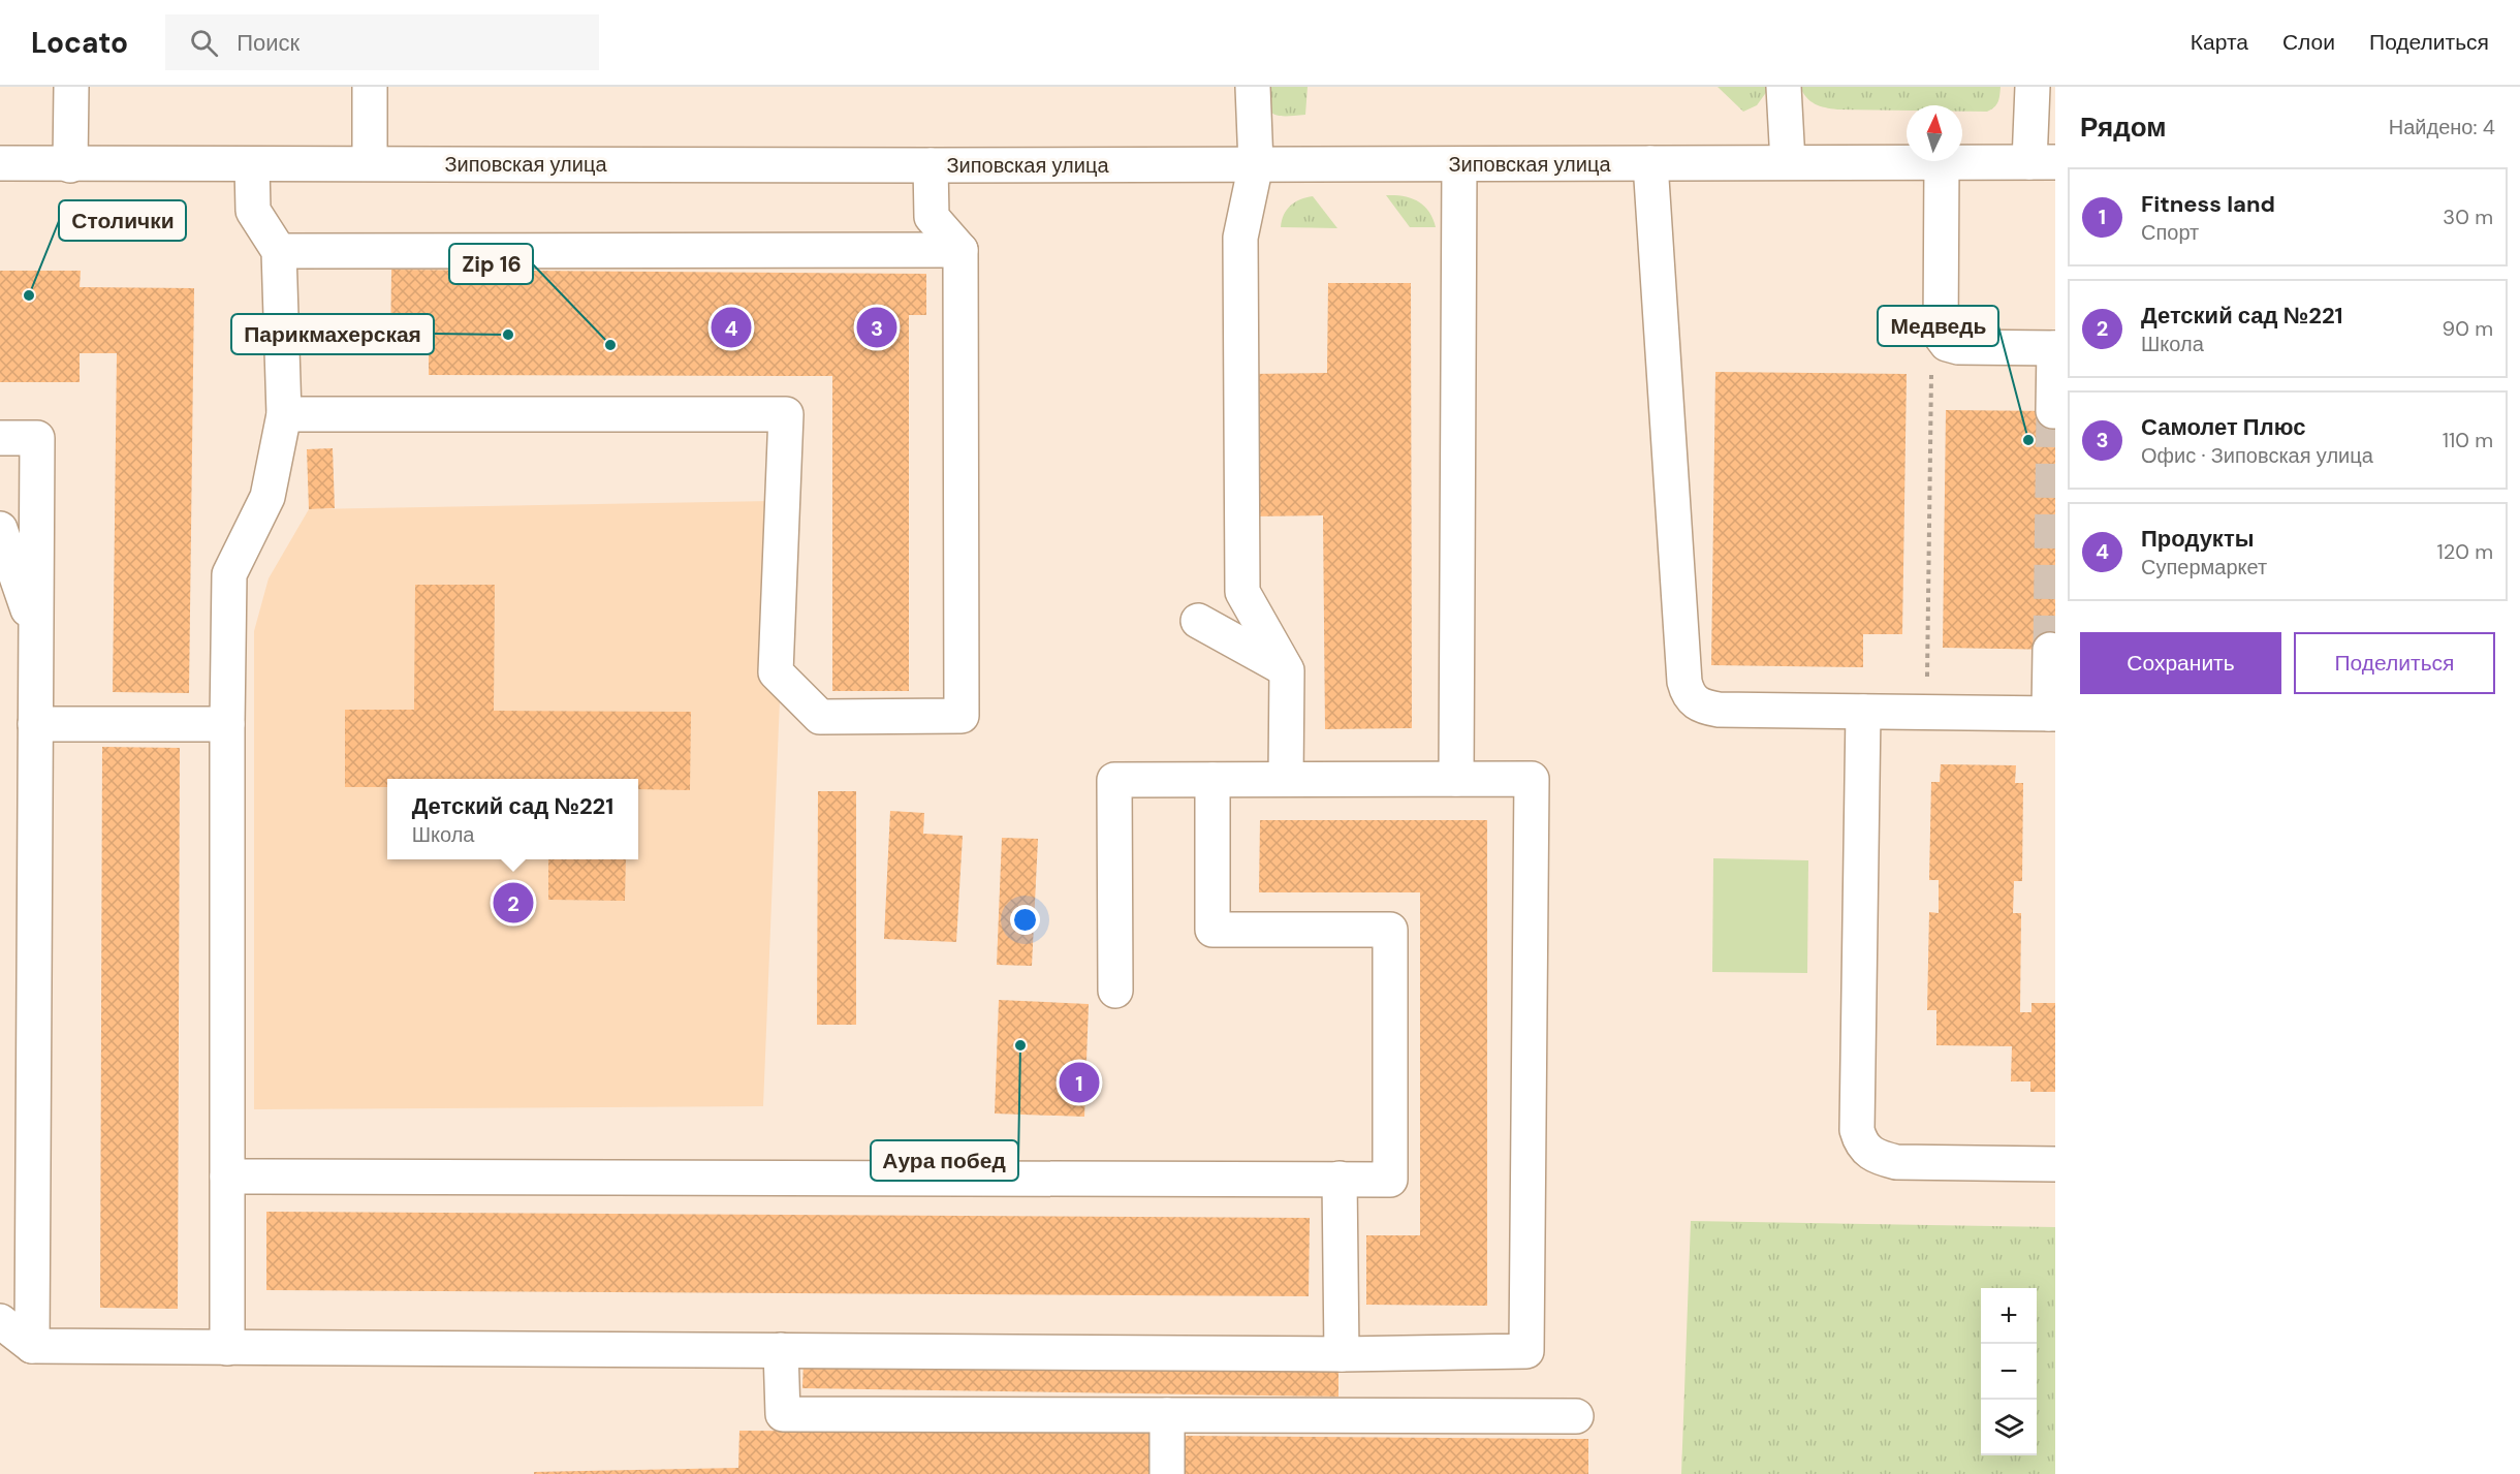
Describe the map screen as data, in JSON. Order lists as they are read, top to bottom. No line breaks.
{"streets":{"street":["Зиповская улица"]},"places":["Столички","Парикмахерская","Zip 16","Медведь","Аура побед"],"north":"top","page":{"header":"Locato","search":"Поиск","nav":["Карта","Слои","Поделиться"],"heading":["Рядом","Найдено: 4"],"list":[{"mark":"1","name":"Fitness land","note":"Спорт","value":"30 m"},{"mark":"2","name":"Детский сад №221","note":"Школа","value":"90 m"},{"mark":"3","name":"Самолет Плюс","note":"Офис · Зиповская улица","value":"110 m"},{"mark":"4","name":"Продукты","note":"Супермаркет","value":"120 m"}],"pins":["3","4","2","1"],"buttons":["Сохранить","Поделиться"],"popup":["Детский сад №221","Школа"],"map_buttons":["+","−"]}}
